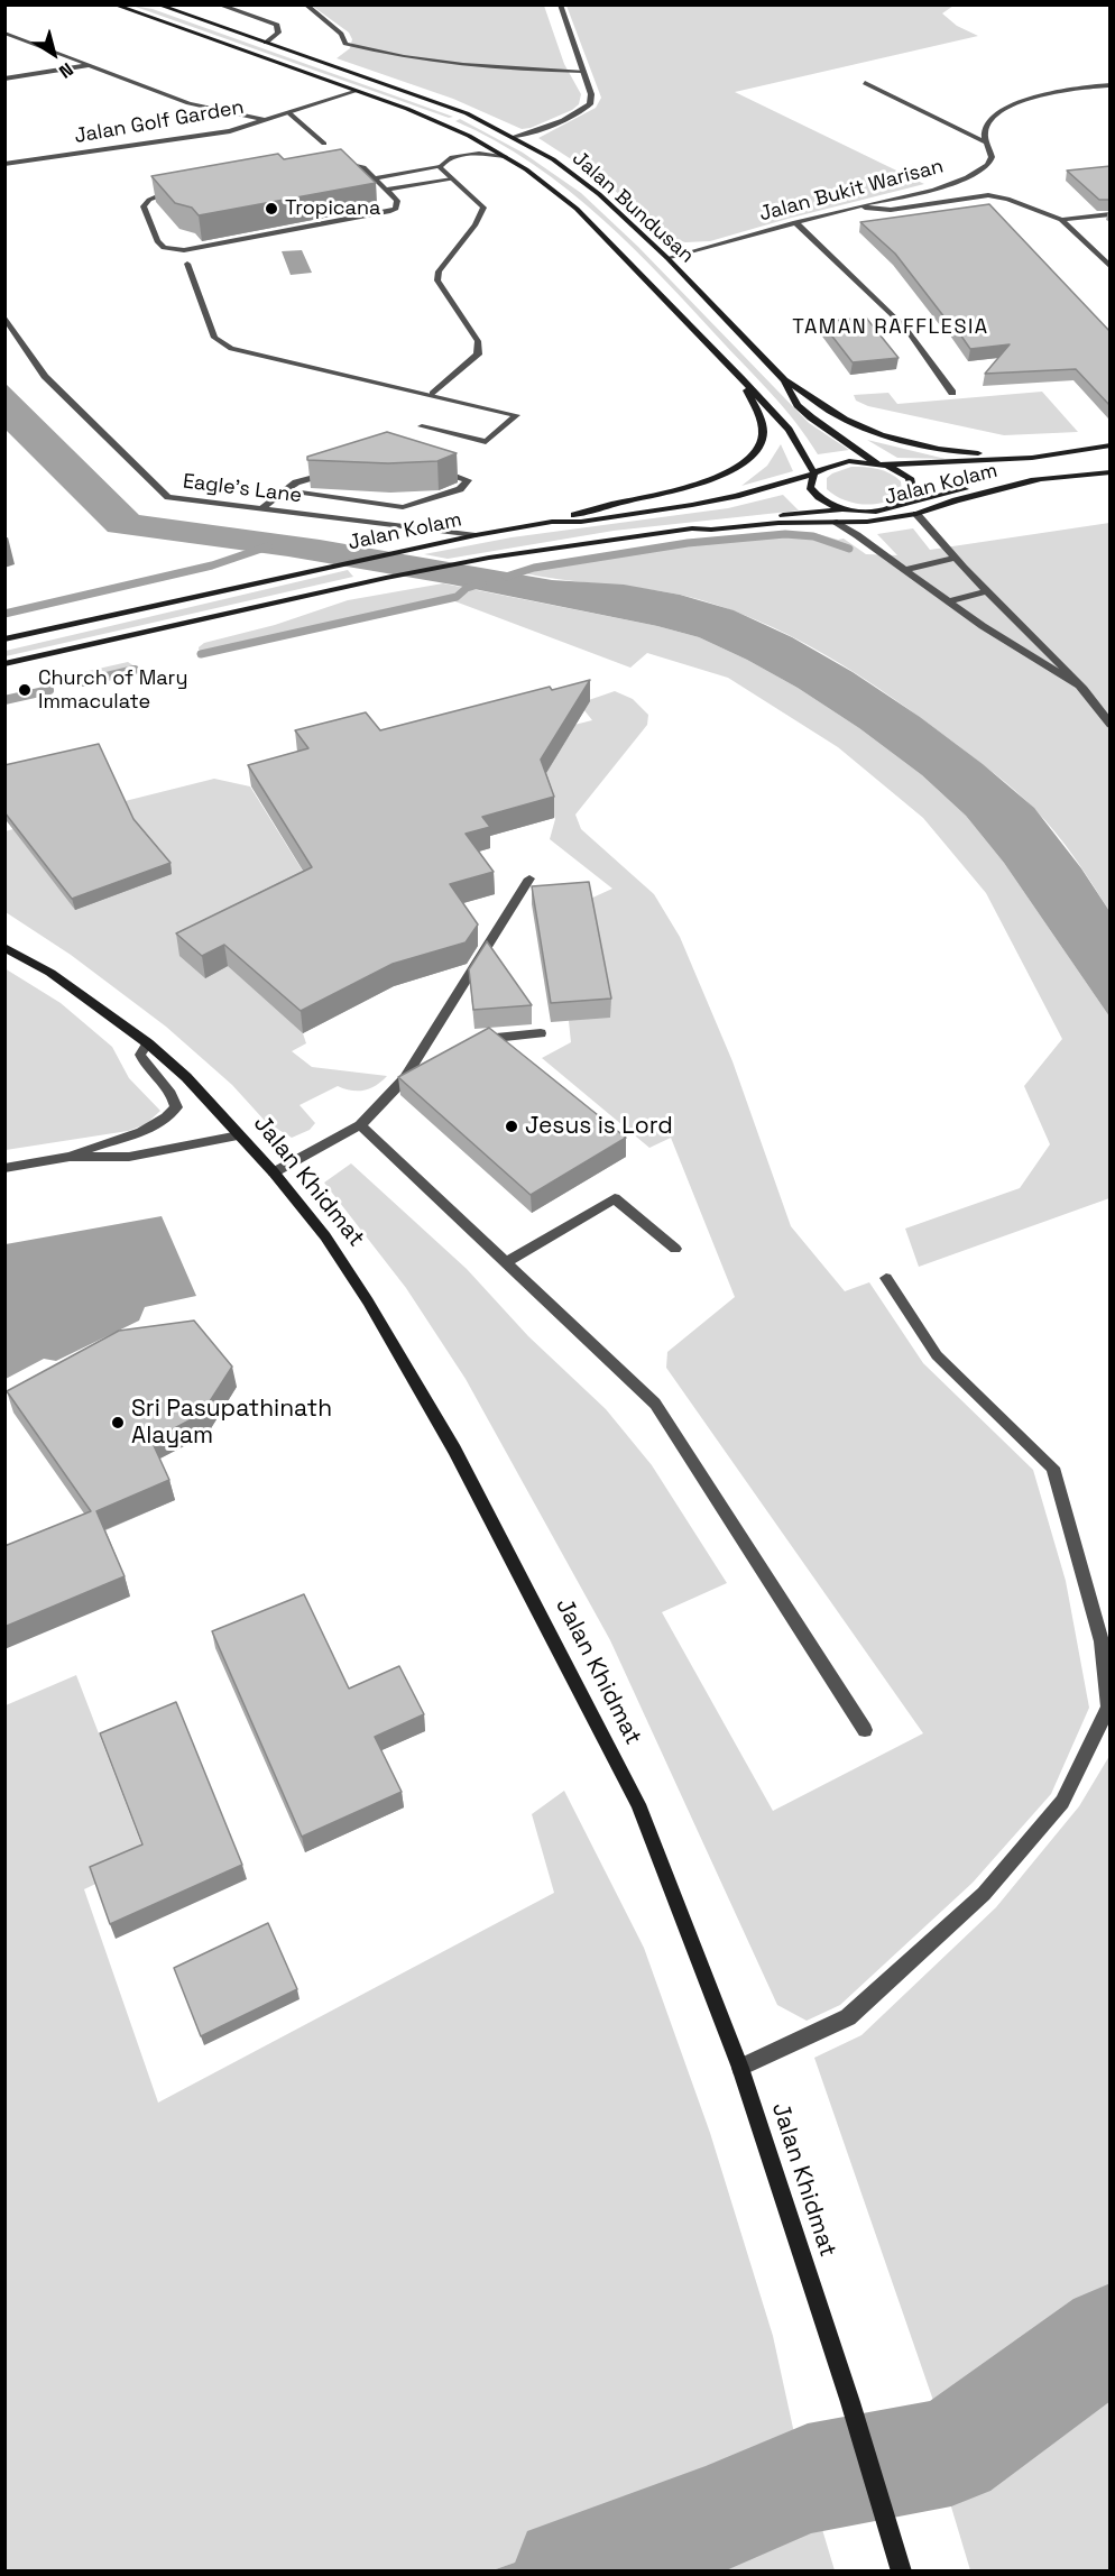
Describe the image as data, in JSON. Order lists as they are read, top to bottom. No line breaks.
{"streets":{"main road":["Jalan Bundusan","Jalan Kolam","Jalan Khidmat"],"street":["Jalan Golf Garden","Jalan Bukit Warisan","Eagle's Lane"]},"crossings":[["Jalan Golf Garden","Jalan Bundusan"],["Jalan Bukit Warisan","Jalan Bundusan"],["Jalan Bundusan","Jalan Kolam"],["Jalan Kolam","Eagle's Lane"]],"districts":["TAMAN RAFFLESIA"],"places":["Tropicana","Church of Mary Immaculate","Jesus is Lord","Sri Pasupathinath Alayam"],"north":"bottom right"}
